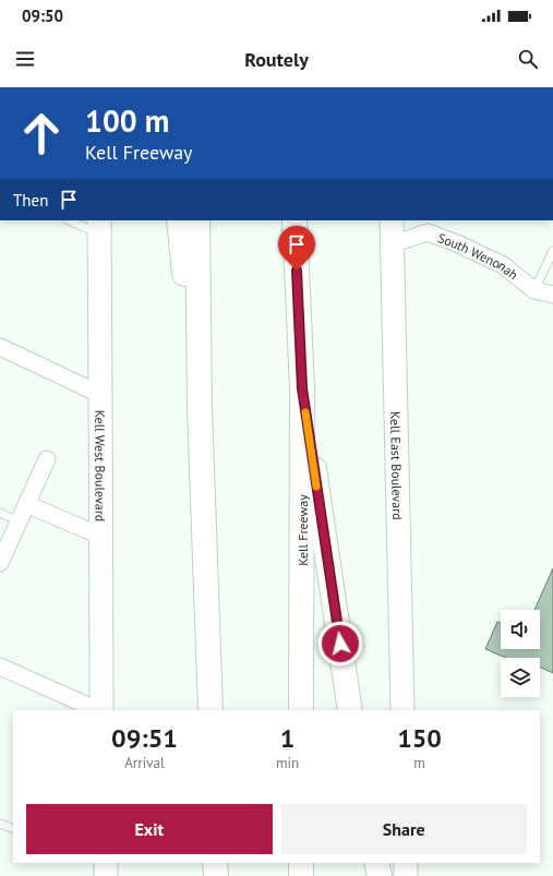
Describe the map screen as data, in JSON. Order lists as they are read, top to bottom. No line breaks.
{"streets":{"highway":["Kell Freeway"],"main road":["Kell West Boulevard","Kell East Boulevard"],"street":["South Wenonah"]},"crossings":[["South Wenonah","Kell East Boulevard"]],"page":{"status":"09:50","header":"Routely","turn":["100 m","Kell Freeway"],"then":"Then","eta":["09:51","Arrival","1","min","150","m"],"buttons":["Exit","Share"]}}
